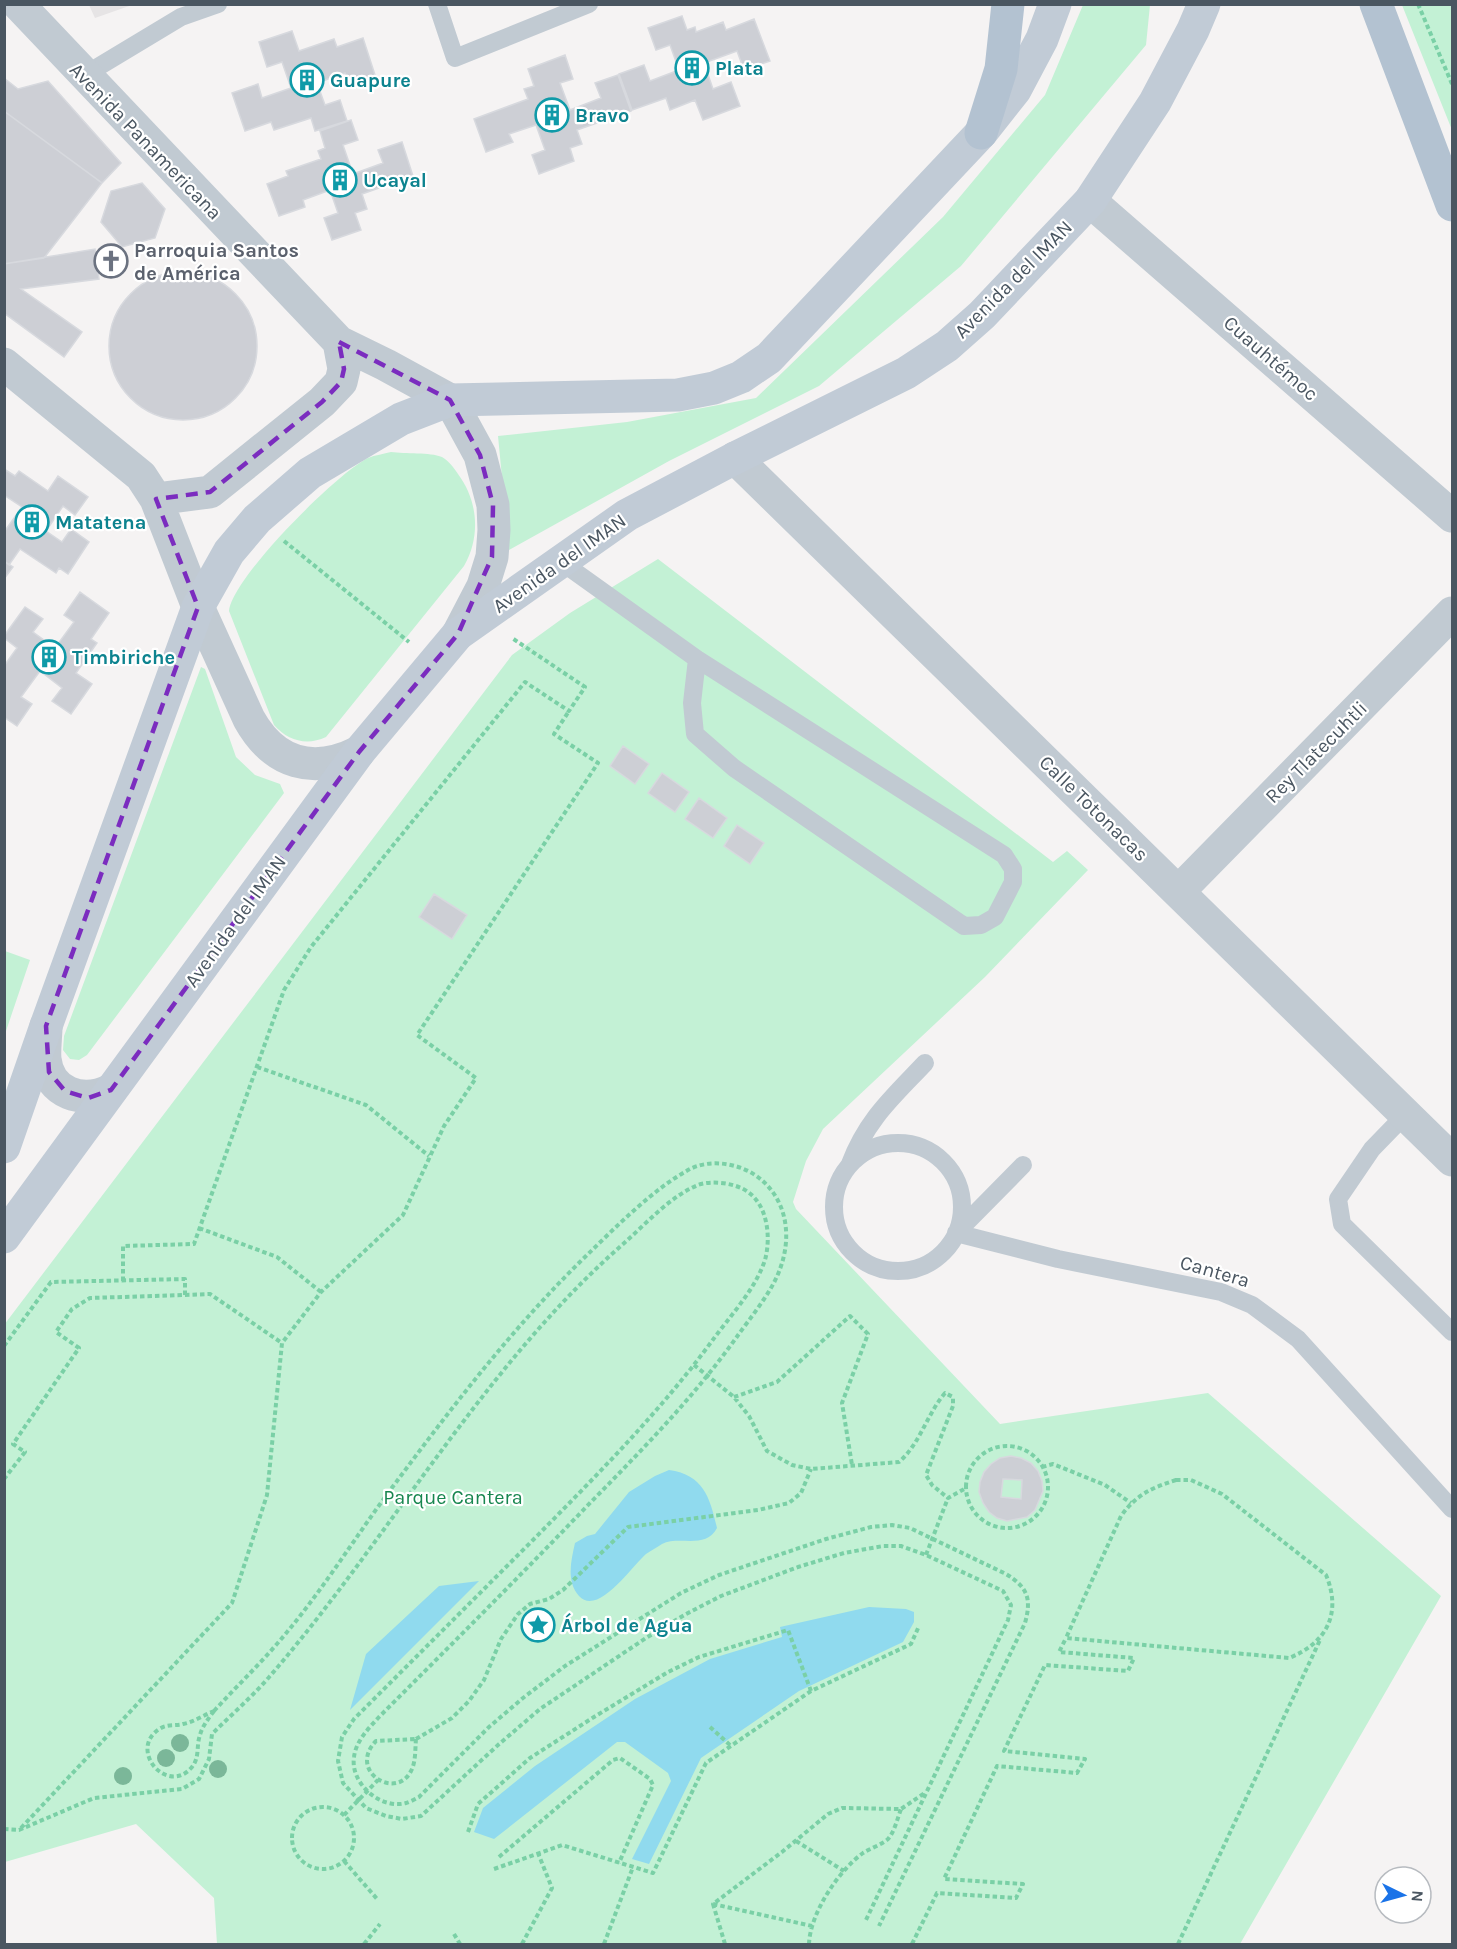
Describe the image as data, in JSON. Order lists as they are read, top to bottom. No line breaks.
{"streets":{"main road":["Avenida del IMAN"],"street":["Avenida Panamericana","Cuauhtémoc","Rey Tlatecuhtli","Calle Totonacas"],"lane":["Cantera"]},"crossings":[["Avenida del IMAN","Cuauhtémoc"],["Avenida del IMAN","Calle Totonacas"],["Rey Tlatecuhtli","Calle Totonacas"]],"parks":["Parque Cantera"],"places":{"building":["Plata","Guapure","Bravo","Ucayal","Matatena","Timbiriche"],"church":["Parroquia Santos de América"],"place":["Árbol de Agua"]},"north":"right"}
